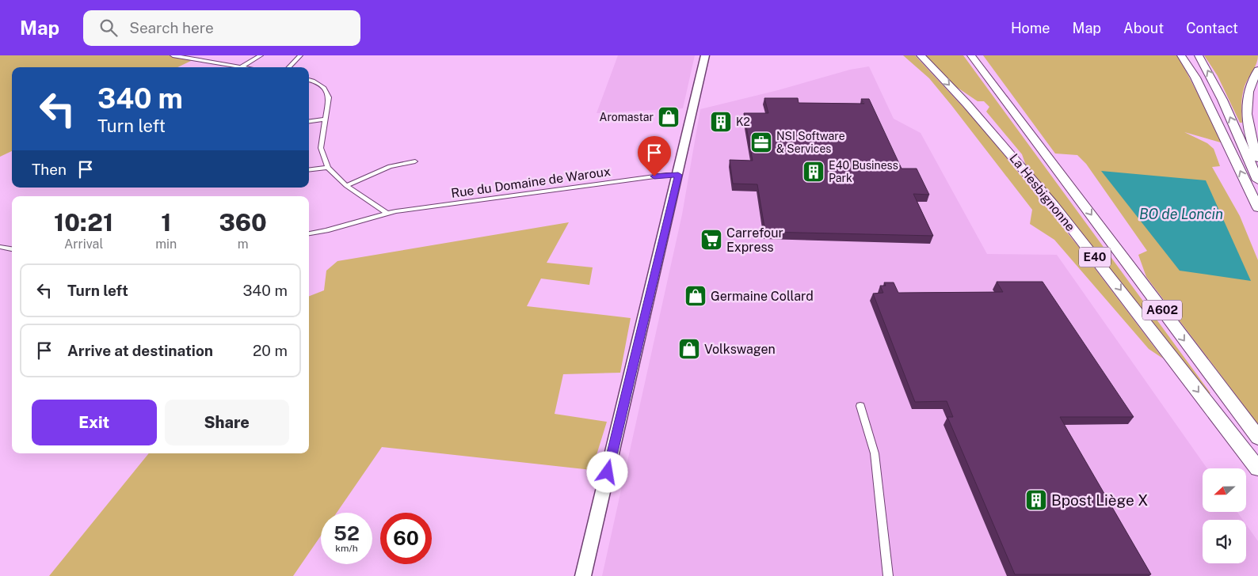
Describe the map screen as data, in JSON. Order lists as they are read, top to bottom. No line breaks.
{"streets":{"highway":["La Hesbignonne","E40","A602"],"street":["Rue du Domaine de Waroux"]},"water":["BO de Loncin"],"places":{"shop":["Aromastar","Germaine Collard","Volkswagen"],"building":["K2","E40 Business Park","Bpost Liège X"],"office":["NSI Software & Services"],"supermarket":["Carrefour Express"]},"north":"left","page":{"header":"Map","search":"Search here","nav":["Home","Map","About","Contact"],"turn":["340 m","Turn left"],"then":"Then","eta":["10:21","Arrival","1","min","360","m"],"list":[{"name":"Turn left","value":"340 m"},{"name":"Arrive at destination","value":"20 m"}],"buttons":["Exit","Share"],"speed":"52 km/h","limit":"60"}}
